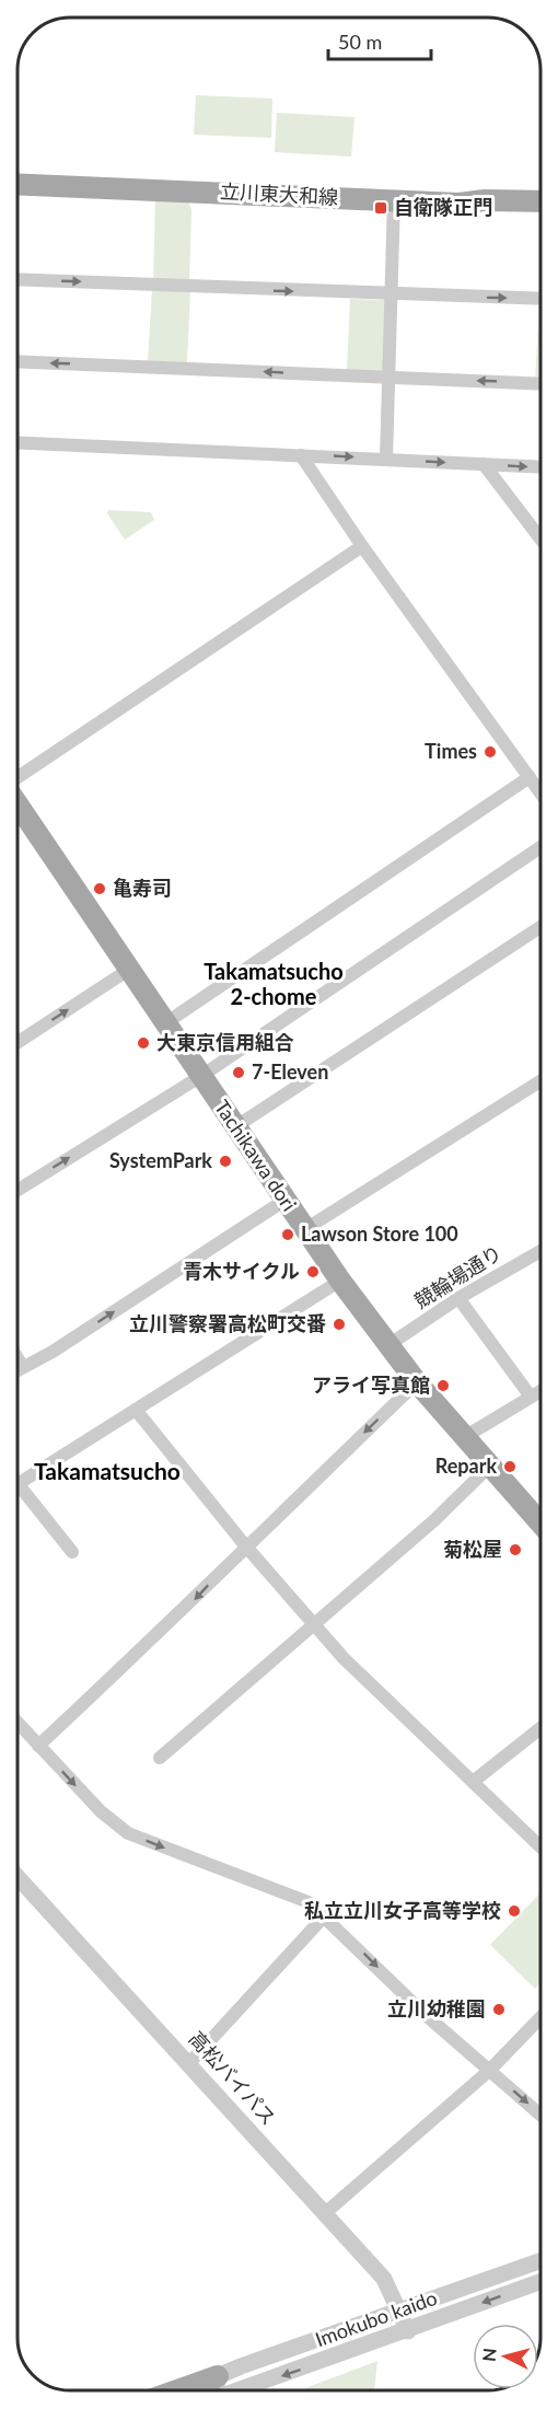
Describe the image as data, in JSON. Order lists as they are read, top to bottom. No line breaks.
{"streets":{"main road":["立川東大和線","Tachikawa dori"],"street":["競輪場通り","高松バイパス","Imokubo kaido"]},"crossings":[["Tachikawa dori","競輪場通り"],["高松バイパス","Imokubo kaido"]],"districts":["Takamatsucho 2-chome","Takamatsucho"],"places":{"transit":["自衛隊正門"],"other":["Times","亀寿司","大東京信用組合","7-Eleven","SystemPark","Lawson Store 100","青木サイクル","立川警察署高松町交番","アライ写真館","Repark","菊松屋","私立立川女子高等学校","立川幼稚園"]},"scale_bar":"50 m","north":"left"}
